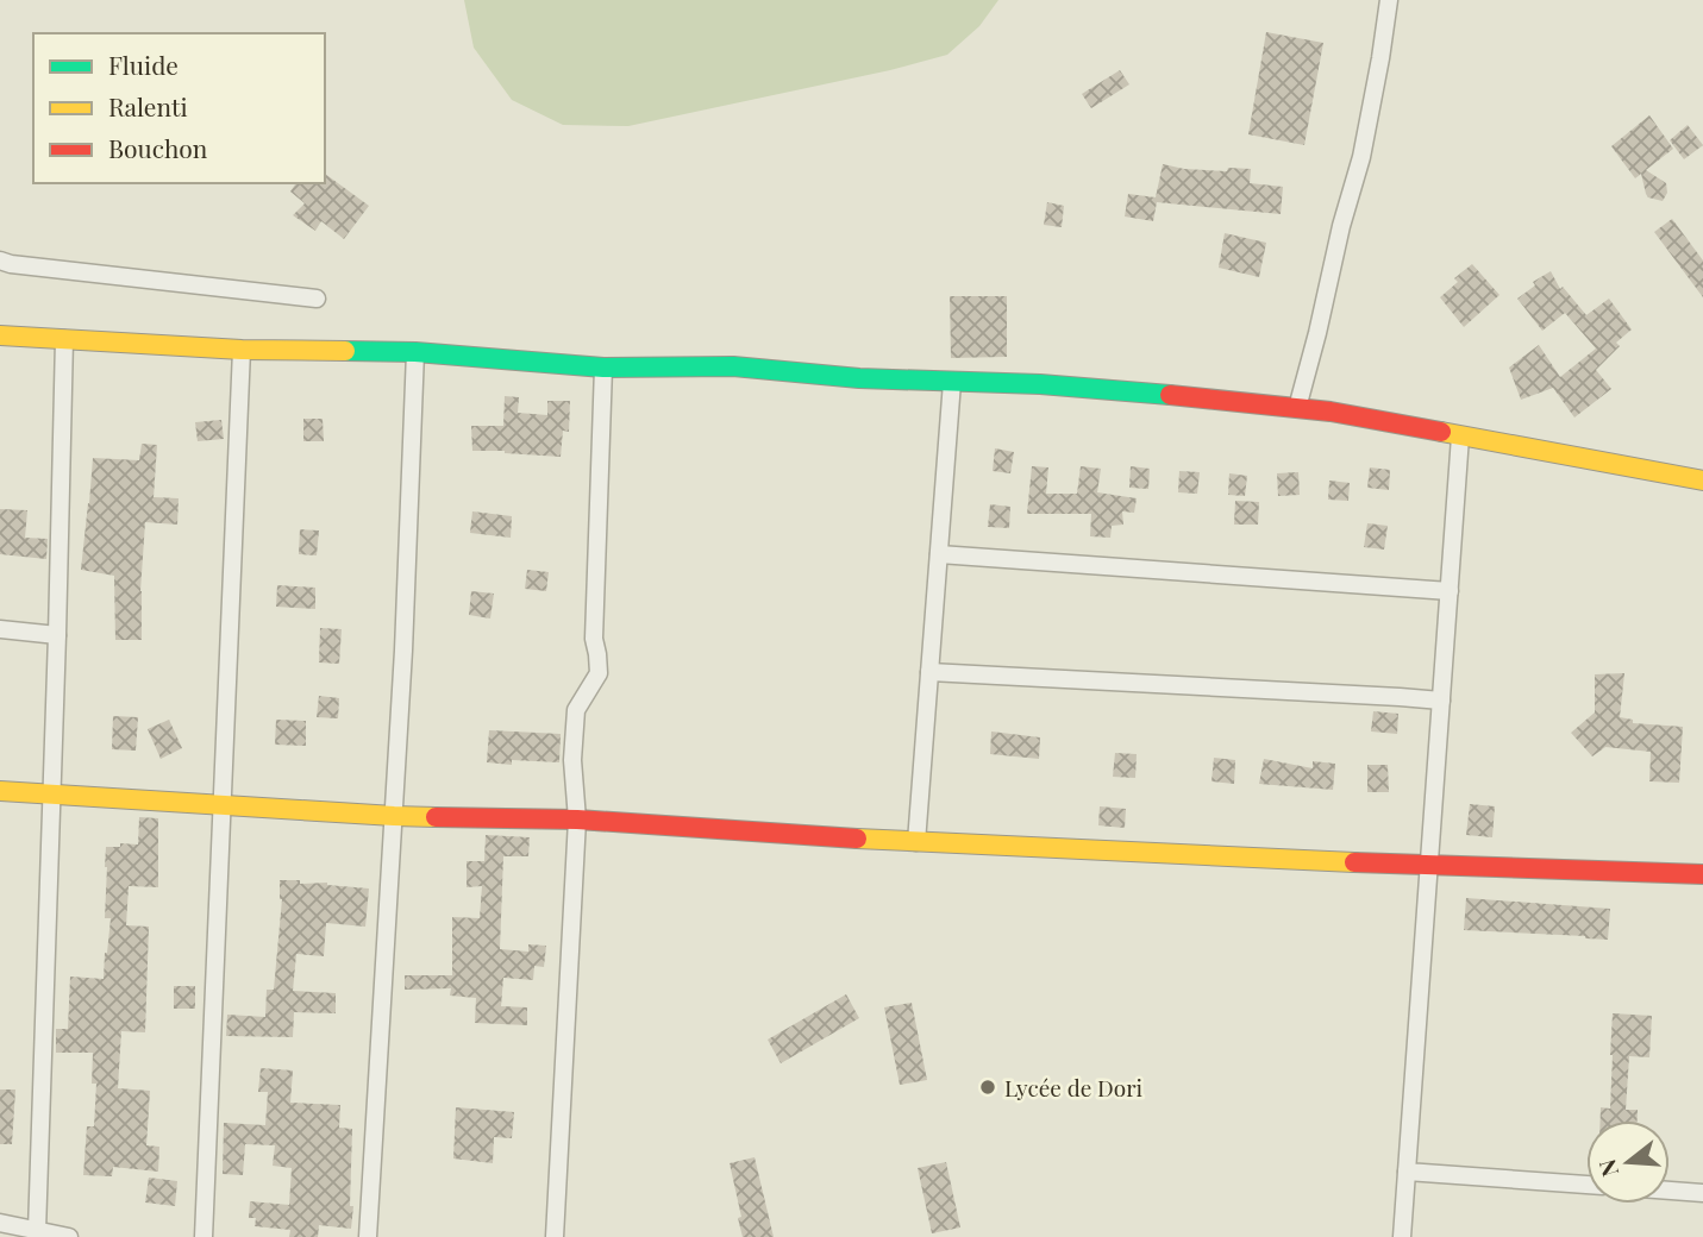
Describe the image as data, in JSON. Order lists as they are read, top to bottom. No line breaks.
{"places":["Lycée de Dori"],"legend":["Fluide","Ralenti","Bouchon"],"north":"left"}
